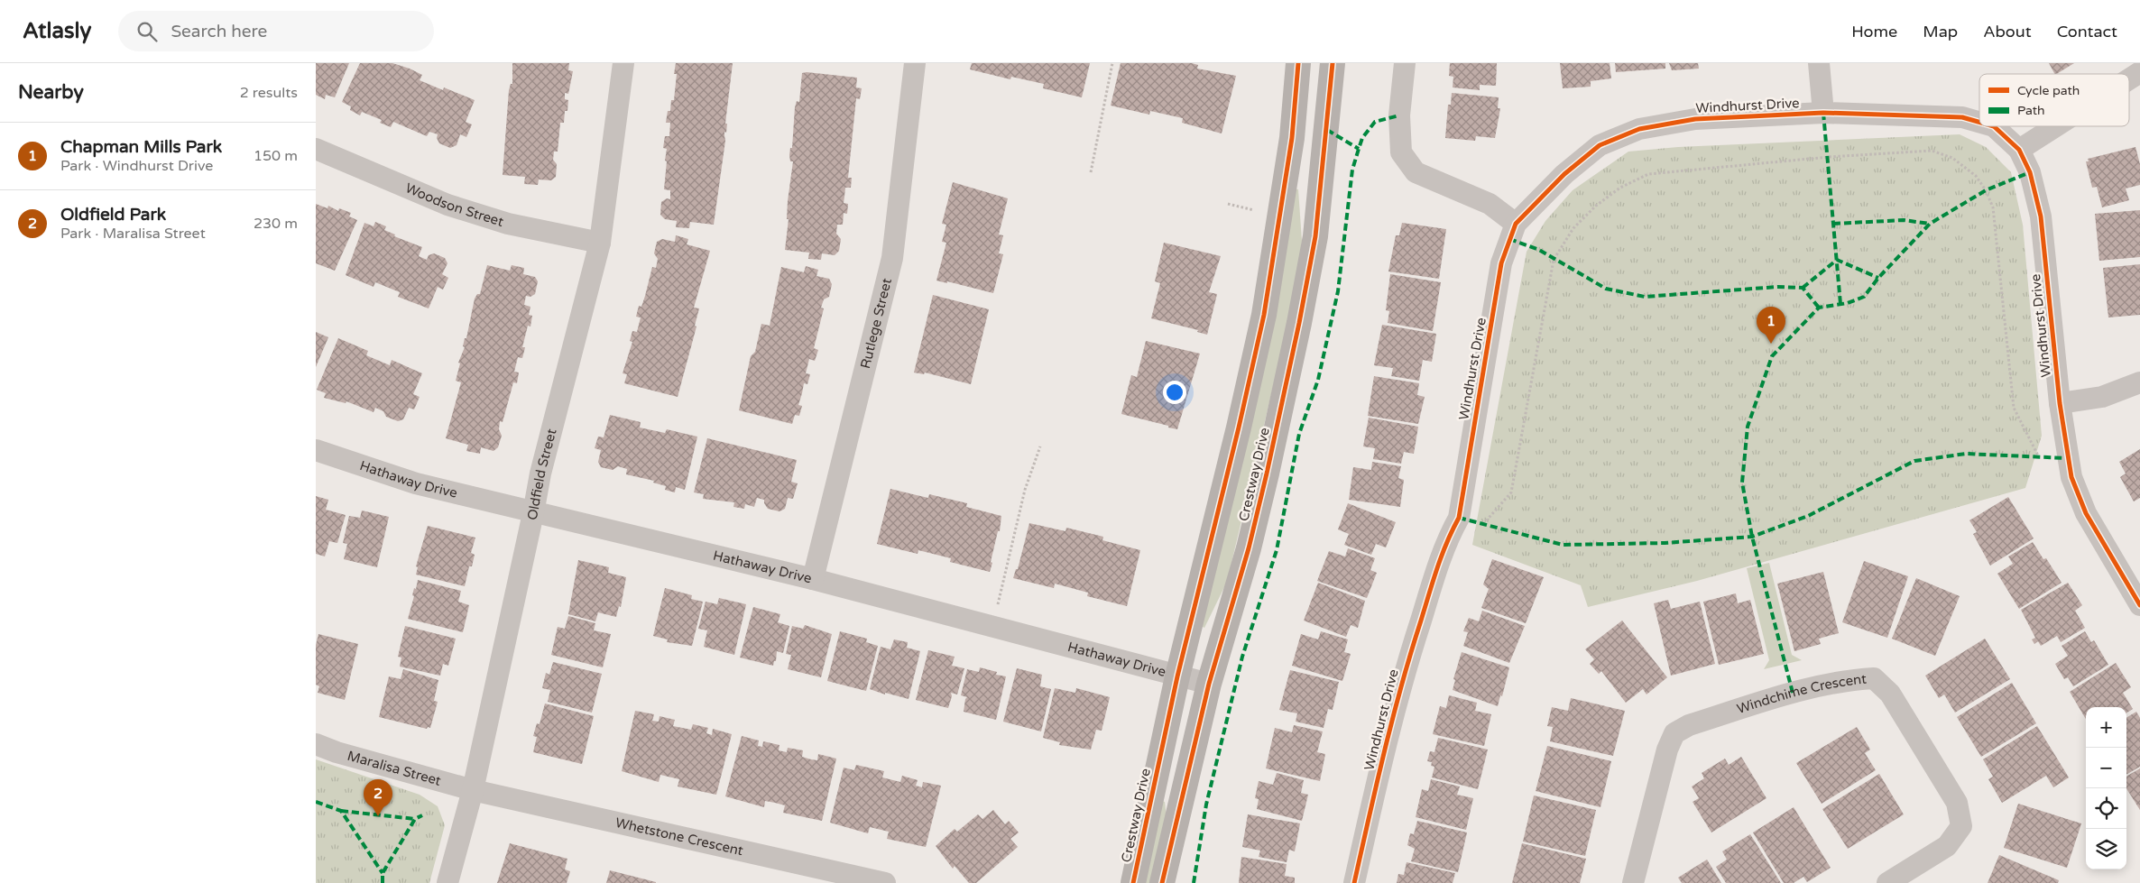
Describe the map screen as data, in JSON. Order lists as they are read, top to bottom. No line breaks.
{"streets":{"street":["Windhurst Drive","Woodson Street","Rutlege Street","Oldfield Street","Crestway Drive","Hathaway Drive","Windchime Crescent","Maralisa Street","Whetstone Crescent"]},"crossings":[["Woodson Street","Oldfield Street"],["Rutlege Street","Hathaway Drive"],["Oldfield Street","Hathaway Drive"],["Oldfield Street","Maralisa Street"],["Oldfield Street","Whetstone Crescent"],["Crestway Drive","Hathaway Drive"],["Maralisa Street","Whetstone Crescent"]],"legend":["Cycle path","Path"],"page":{"header":"Atlasly","search":"Search here","nav":["Home","Map","About","Contact"],"heading":["Nearby","2 results"],"list":[{"mark":"1","name":"Chapman Mills Park","note":"Park · Windhurst Drive","value":"150 m"},{"mark":"2","name":"Oldfield Park","note":"Park · Maralisa Street","value":"230 m"}],"pins":["1","2"],"map_buttons":["+","−"]}}
